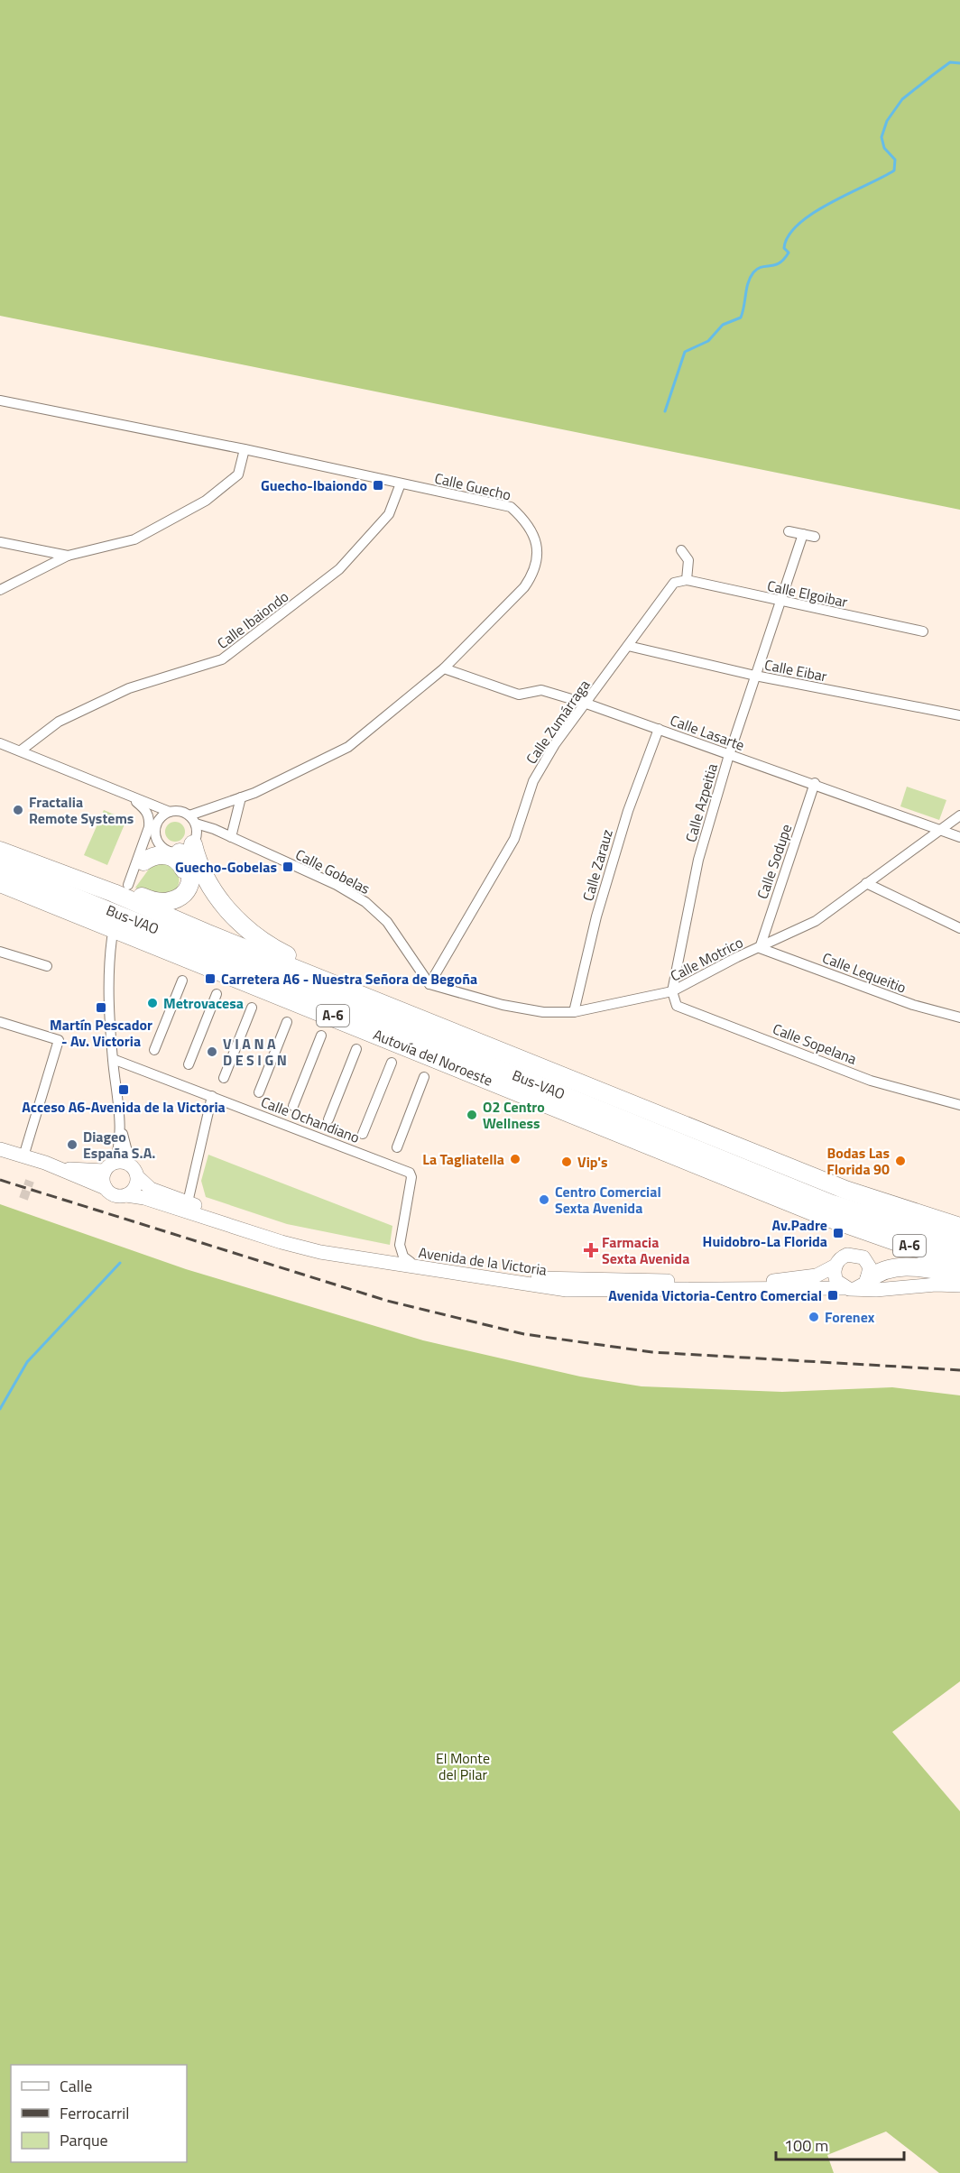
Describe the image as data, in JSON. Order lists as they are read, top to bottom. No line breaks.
{"streets":{"highway":["Bus-VAO","A-6","Autovía del Noroeste"],"street":["Calle Guecho","Calle Elgoibar","Calle Ibaiondo","Calle Eibar","Calle Zumárraga","Calle Lasarte","Calle Azpeitia","Calle Sodupe","Calle Zarauz","Calle Gobelas","Calle Motrico","Calle Lequeitio","Calle Sopelana","Calle Ochandiano","Avenida de la Victoria"]},"crossings":[["Calle Guecho","Calle Ibaiondo"],["Calle Guecho","Calle Lasarte"],["Calle Guecho","Calle Gobelas"],["Calle Elgoibar","Calle Zumárraga"],["Calle Elgoibar","Calle Azpeitia"],["Calle Eibar","Calle Zumárraga"],["Calle Eibar","Calle Azpeitia"],["Calle Zumárraga","Calle Lasarte"],["Calle Zumárraga","Calle Gobelas"],["Calle Zumárraga","Calle Motrico"],["Calle Lasarte","Calle Azpeitia"],["Calle Lasarte","Calle Sodupe"],["Calle Lasarte","Calle Zarauz"],["Calle Lasarte","Calle Motrico"],["Calle Azpeitia","Calle Motrico"],["Calle Azpeitia","Calle Sopelana"],["Calle Sodupe","Calle Motrico"],["Calle Sodupe","Calle Lequeitio"],["Calle Zarauz","Calle Motrico"],["Calle Gobelas","Calle Motrico"],["Calle Motrico","Calle Lequeitio"],["Calle Motrico","Calle Sopelana"],["Calle Ochandiano","Avenida de la Victoria"]],"parks":["El Monte del Pilar"],"places":{"transit":["Guecho-Ibaiondo","Guecho-Gobelas","Carretera A6 - Nuestra Señora de Begoña","Martín Pescador - Av. Victoria","Acceso A6-Avenida de la Victoria","Av.Padre Huidobro-La Florida","Avenida Victoria-Centro Comercial"],"other":["Fractalia Remote Systems","Metrovacesa","V I A N A D E S I G N","O2 Centro Wellness","Diageo España S.A.","La Tagliatella","Bodas Las Florida 90","Vip's","Centro Comercial Sexta Avenida","Forenex"],"health":["Farmacia Sexta Avenida"]},"legend":["Calle","Ferrocarril","Parque"],"scale_bar":"100 m"}
